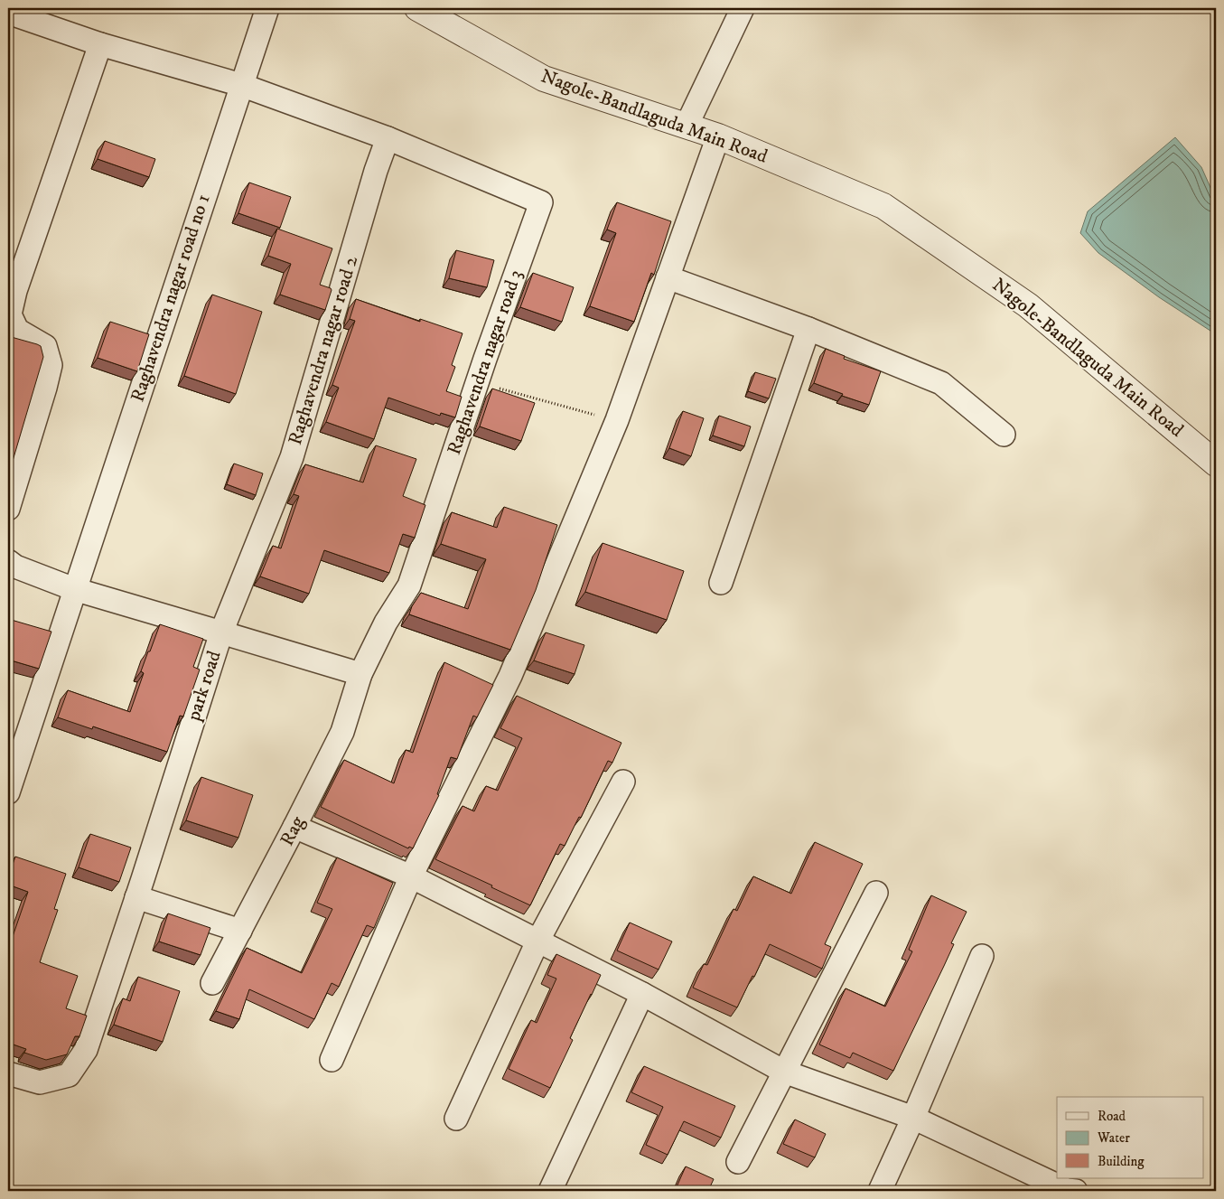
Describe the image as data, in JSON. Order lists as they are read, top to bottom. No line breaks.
{"streets":{"street":["Nagole-Bandlaguda Main Road","Raghavendra nagar road no 1","Raghavendra nagar road 2","Raghavendra nagar road 3","park road","Rag"]},"crossings":[["Raghavendra nagar road 2","Raghavendra nagar road 3"],["Raghavendra nagar road 2","park road"],["Raghavendra nagar road 3","park road"],["Raghavendra nagar road 3","Rag"],["park road","Rag"]],"legend":["Road","Water","Building"]}
